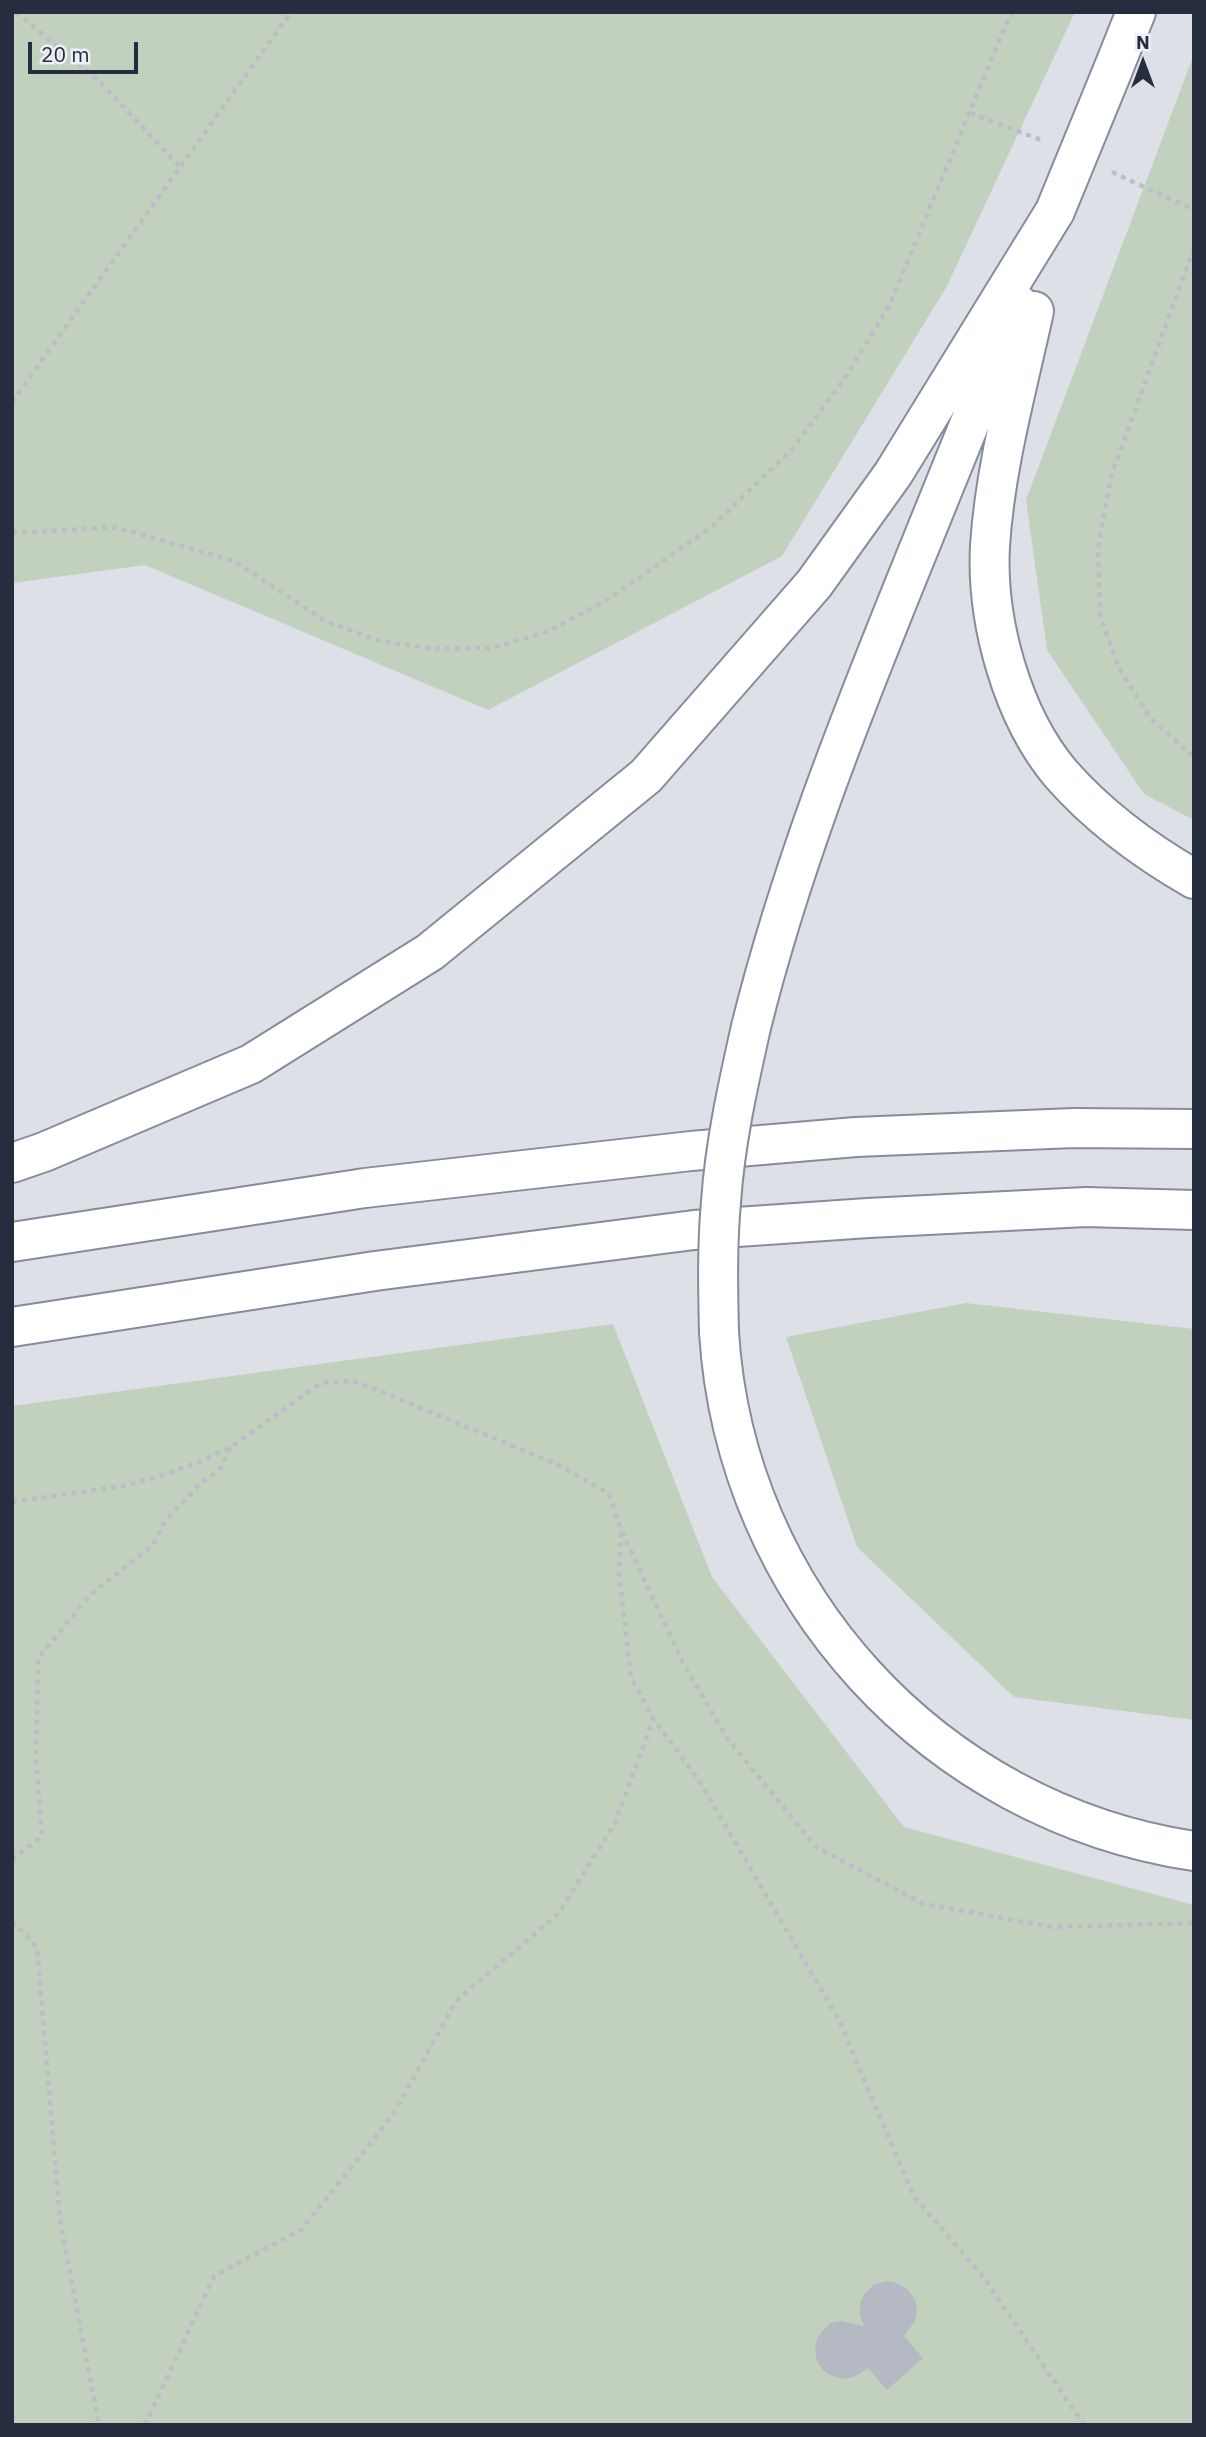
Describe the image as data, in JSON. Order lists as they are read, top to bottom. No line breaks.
{"scale_bar":"20 m","north":"top"}
